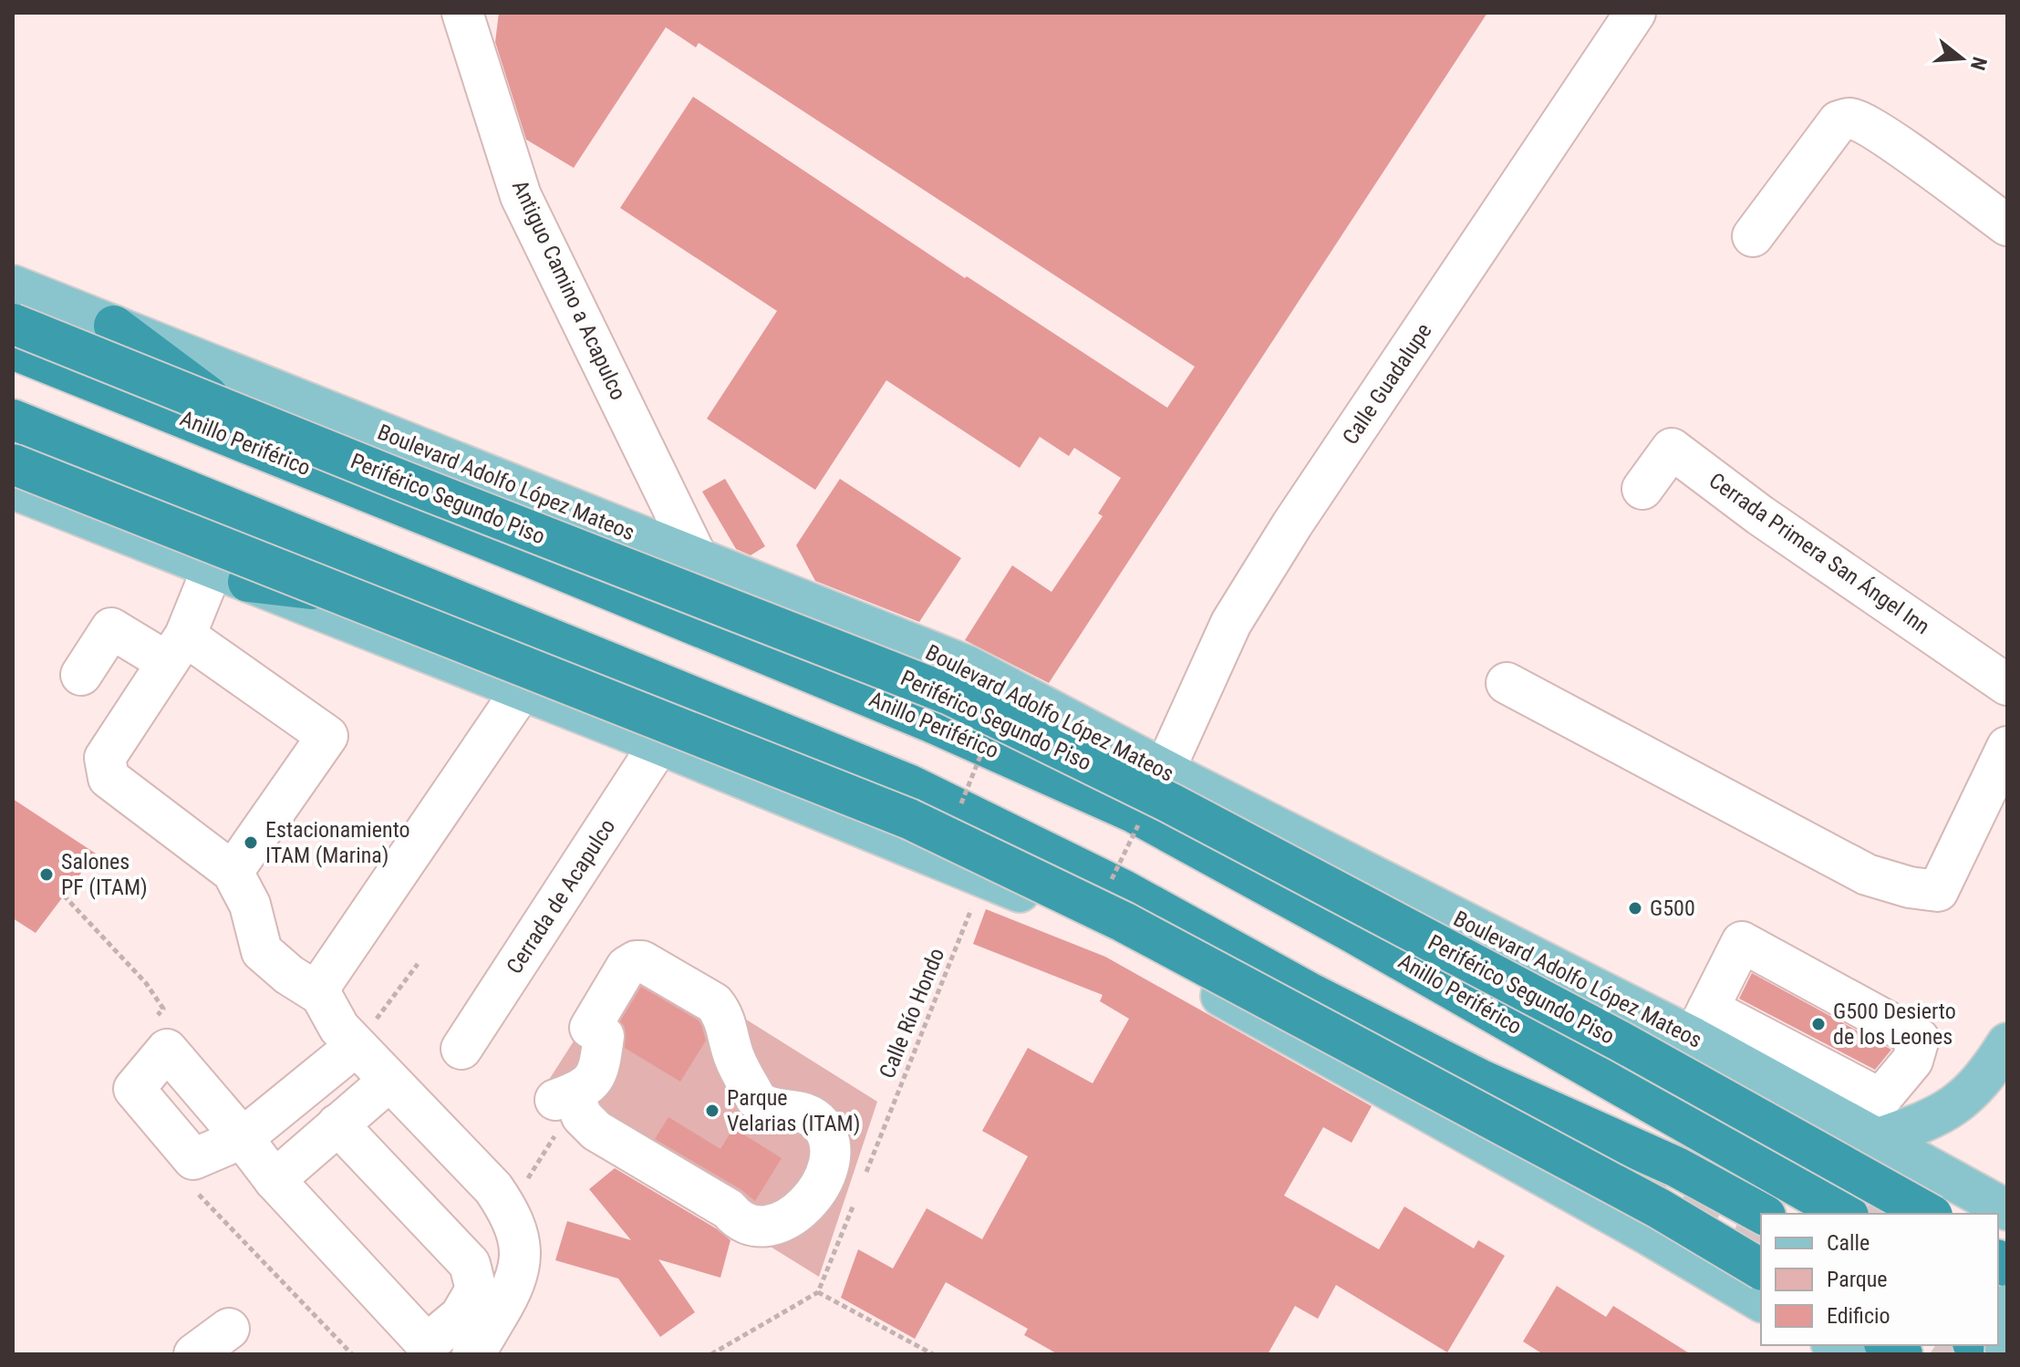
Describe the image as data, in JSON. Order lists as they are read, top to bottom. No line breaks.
{"streets":{"highway":["Anillo Periférico","Periférico Segundo Piso"],"main road":["Boulevard Adolfo López Mateos"],"street":["Antiguo Camino a Acapulco","Calle Guadalupe","Cerrada Primera San Ángel Inn","Cerrada de Acapulco"],"path":["Calle Río Hondo"]},"crossings":[["Antiguo Camino a Acapulco","Boulevard Adolfo López Mateos"],["Calle Guadalupe","Boulevard Adolfo López Mateos"]],"places":["Estacionamiento ITAM (Marina)","Salones PF (ITAM)","G500","G500 Desierto de los Leones","Parque Velarias (ITAM)"],"legend":["Calle","Parque","Edificio"],"north":"right"}
